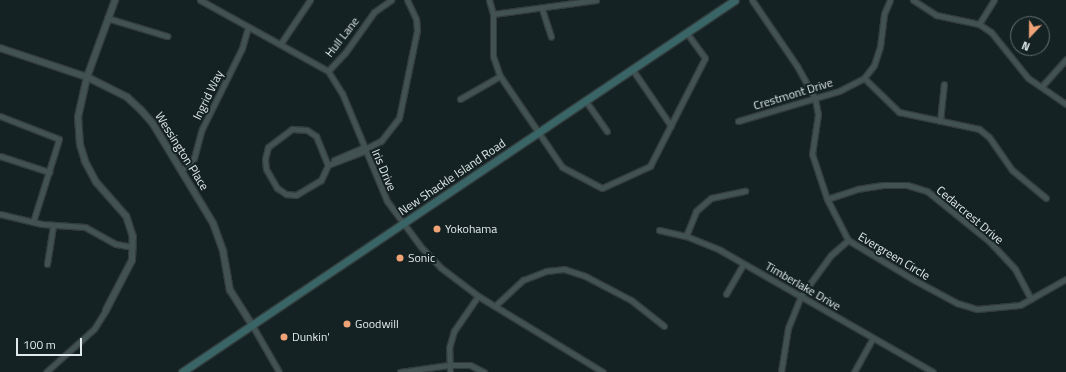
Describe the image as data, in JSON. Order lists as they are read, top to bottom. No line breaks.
{"streets":{"main road":["New Shackle Island Road"],"street":["Hull Lane","Crestmont Drive","Ingrid Way","Wessington Place","Iris Drive","Cedarcrest Drive","Evergreen Circle","Timberlake Drive"]},"crossings":[["Hull Lane","Iris Drive"],["Crestmont Drive","Evergreen Circle"],["Ingrid Way","Wessington Place"],["Ingrid Way","Iris Drive"],["Wessington Place","New Shackle Island Road"],["Iris Drive","New Shackle Island Road"],["Cedarcrest Drive","Evergreen Circle"]],"places":["Yokohama","Sonic","Goodwill","Dunkin'"],"scale_bar":"100 m","north":"bottom"}
